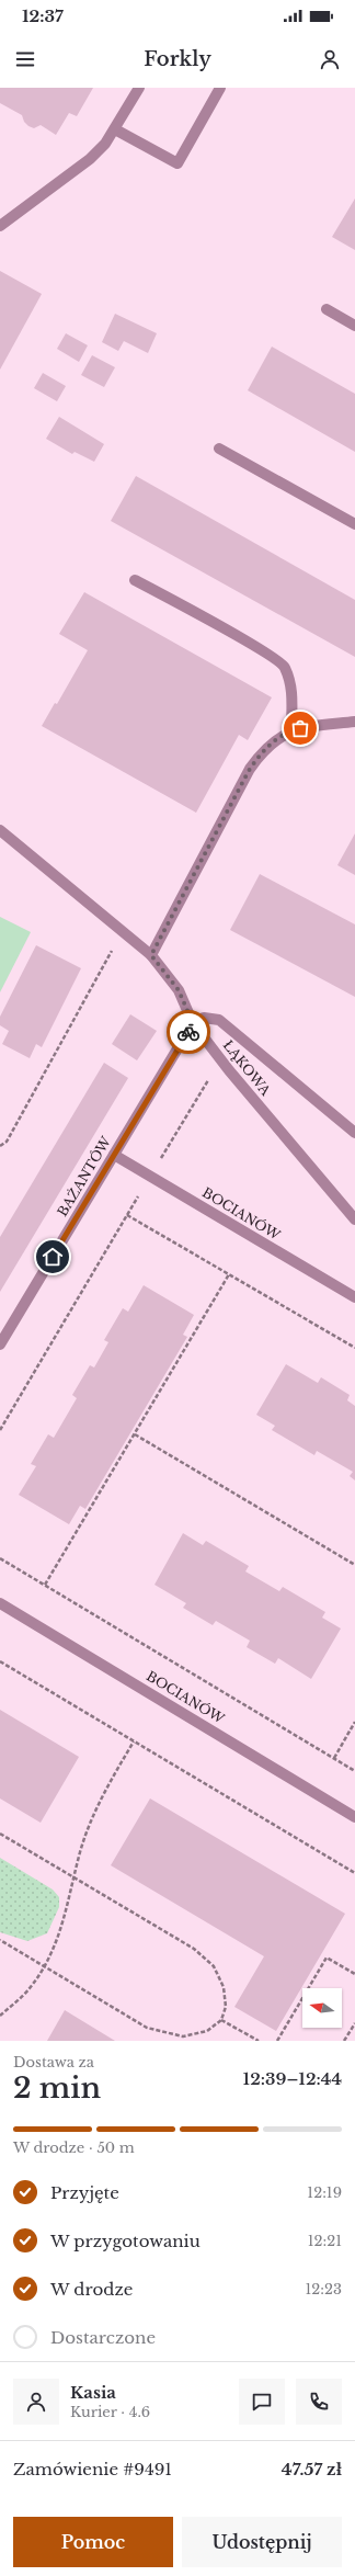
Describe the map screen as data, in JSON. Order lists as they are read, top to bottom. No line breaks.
{"streets":{"street":["ŁĄKOWA","BAŻANTÓW","BOCIANÓW"]},"crossings":[["ŁĄKOWA","BAŻANTÓW"],["BAŻANTÓW","BOCIANÓW"]],"north":"left","page":{"status":"12:37","header":"Forkly","heading":["2 min","Dostawa za","12:39–12:44"],"panel":["Kasia","Kurier · 4.6","Zamówienie #9491","47.57 zł"],"bar":"W drodze · 50 m","list":[["Przyjęte","12:19"],["W przygotowaniu","12:21"],["W drodze","12:23"],"Dostarczone"],"buttons":["Pomoc","Udostępnij"]}}
